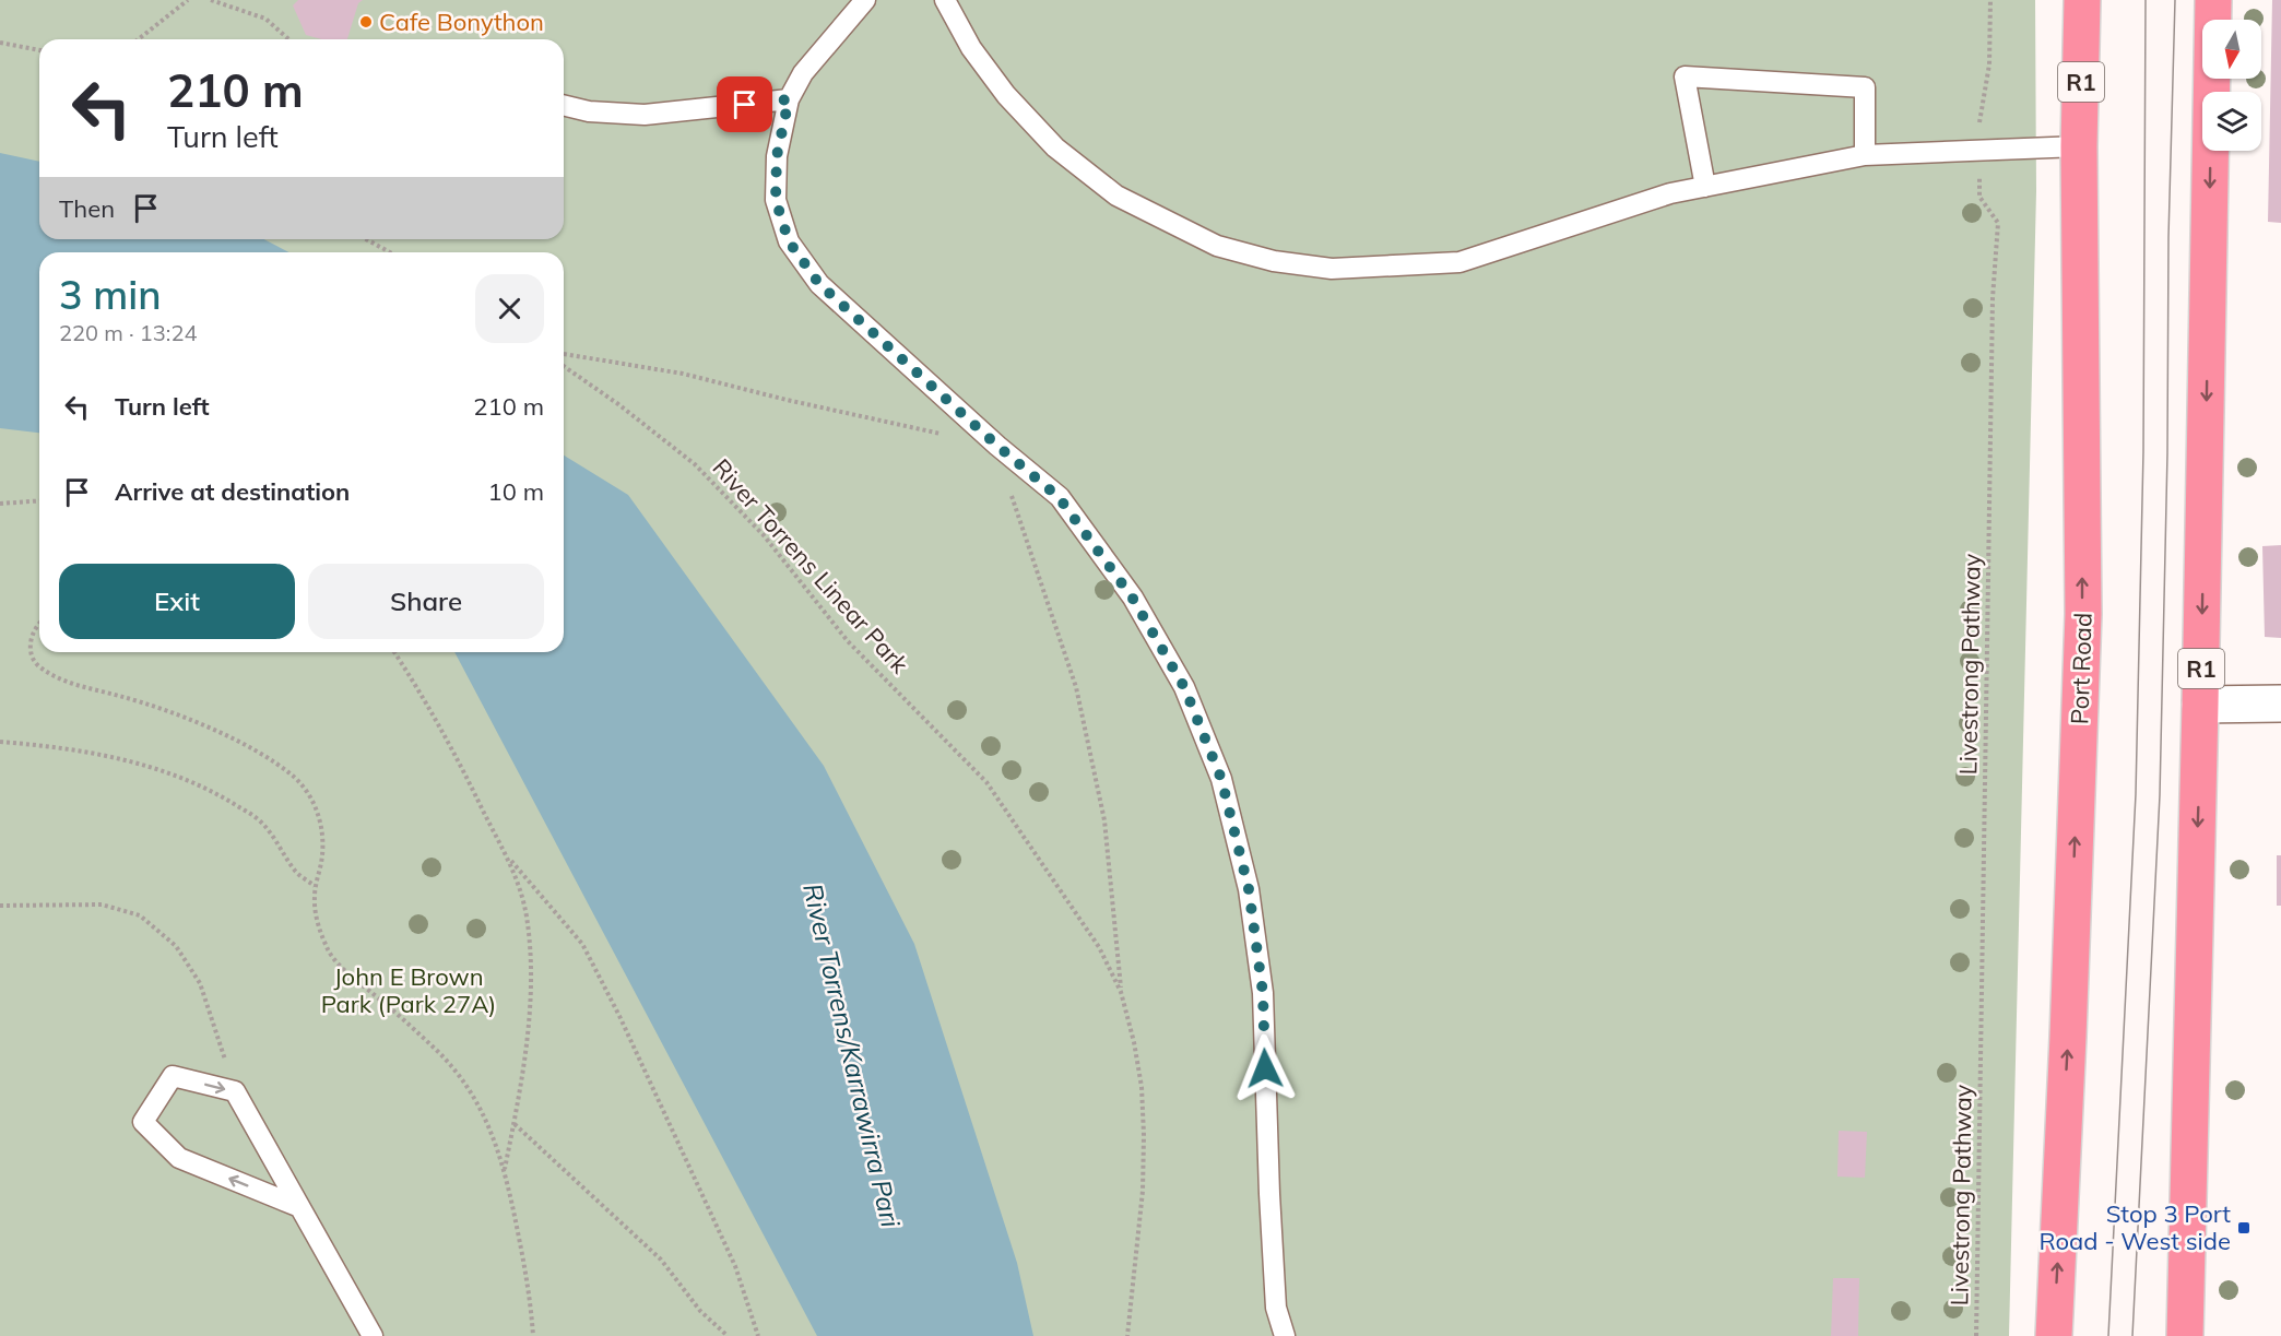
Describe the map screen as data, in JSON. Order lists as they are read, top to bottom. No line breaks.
{"streets":{"highway":["R1","Port Road"],"path":["River Torrens Linear Park","Livestrong Pathway"]},"water":["River Torrens/Karrawirra Pari"],"parks":["John E Brown Park (Park 27A)"],"places":{"other":["Cafe Bonython"],"transit":["Stop 3 Port Road - West side"]},"north":"bottom","page":{"turn":["210 m","Turn left"],"then":"Then","heading":["3 min","220 m · 13:24"],"list":[{"name":"Turn left","value":"210 m"},{"name":"Arrive at destination","value":"10 m"}],"buttons":["Exit","Share"]}}
